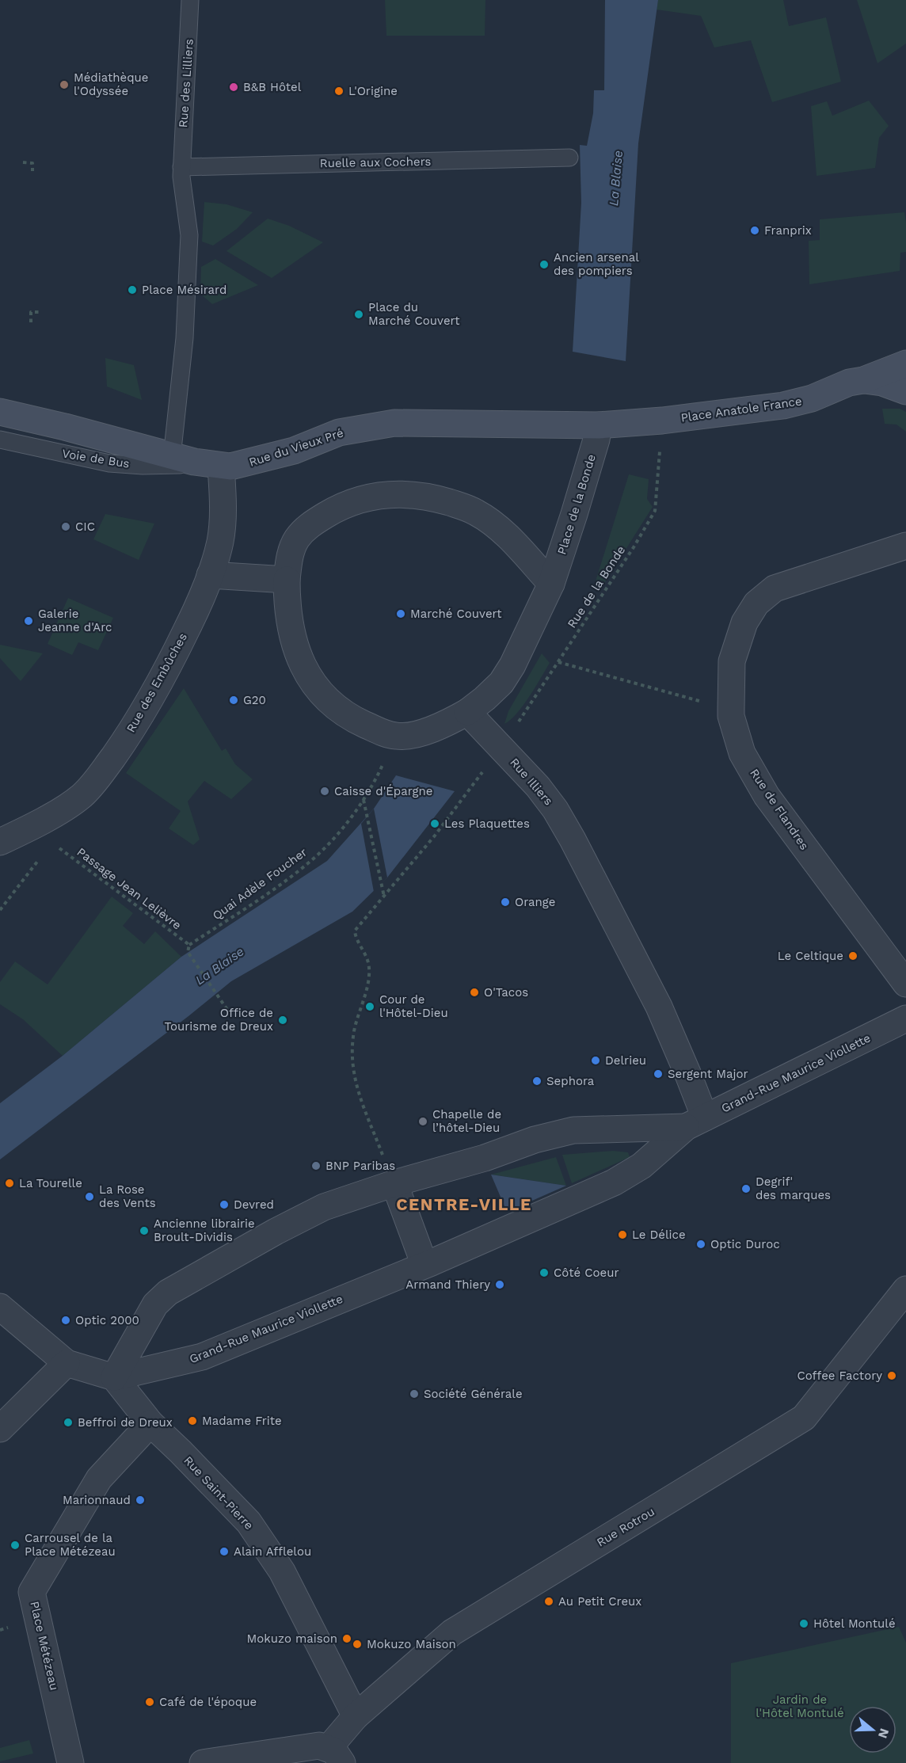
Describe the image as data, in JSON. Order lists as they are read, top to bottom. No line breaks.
{"streets":{"street":["Place Anatole France","Rue du Vieux Pré","Place de la Bonde","Rue des Embûches","Rue Illiers","Rue de Flandres","Grand-Rue Maurice Viollette","Rue Saint-Pierre","Rue Rotrou","Place Métézeau"],"lane":["Rue des Lilliers","Ruelle aux Cochers","Voie de Bus"],"path":["Rue de la Bonde","Quai Adèle Foucher","Passage Jean Lelièvre"]},"crossings":[["Rue des Lilliers","Ruelle aux Cochers"],["Rue des Lilliers","Rue du Vieux Pré"],["Place Anatole France","Rue du Vieux Pré"],["Place Anatole France","Place de la Bonde"],["Place Anatole France","Rue de la Bonde"],["Rue du Vieux Pré","Voie de Bus"],["Rue du Vieux Pré","Place de la Bonde"],["Rue du Vieux Pré","Rue des Embûches"],["Voie de Bus","Rue des Embûches"],["Place de la Bonde","Rue Illiers"],["Rue de la Bonde","Rue Illiers"],["Rue des Embûches","Passage Jean Lelièvre"],["Rue Illiers","Grand-Rue Maurice Viollette"],["Quai Adèle Foucher","Passage Jean Lelièvre"],["Grand-Rue Maurice Viollette","Rue Saint-Pierre"],["Rue Saint-Pierre","Rue Rotrou"],["Rue Saint-Pierre","Place Métézeau"]],"districts":["CENTRE-VILLE"],"water":["La Blaise"],"parks":["Jardin de l'Hôtel Montulé"],"places":["Médiathèque l'Odyssée","B&B Hôtel","L'Origine","Franprix","Ancien arsenal des pompiers","Place Mésirard","Place du Marché Couvert","CIC","Marché Couvert","Galerie Jeanne d'Arc","G20","Caisse d'Épargne","Les Plaquettes","Orange","Le Celtique","O'Tacos","Cour de l'Hôtel-Dieu","Office de Tourisme de Dreux","Delrieu","Sergent Major","Sephora","Chapelle de l’hôtel-Dieu","BNP Paribas","La Tourelle","Degrif' des marques","La Rose des Vents","Devred","Ancienne librairie Broult-Dividis","Le Délice","Optic Duroc","Côté Coeur","Armand Thiery","Optic 2000","Coffee Factory","Société Générale","Madame Frite","Beffroi de Dreux","Marionnaud","Carrousel de la Place Métézeau","Alain Afflelou","Au Petit Creux","Hôtel Montulé","Mokuzo maison","Mokuzo Maison","Café de l'époque"],"north":"right"}
